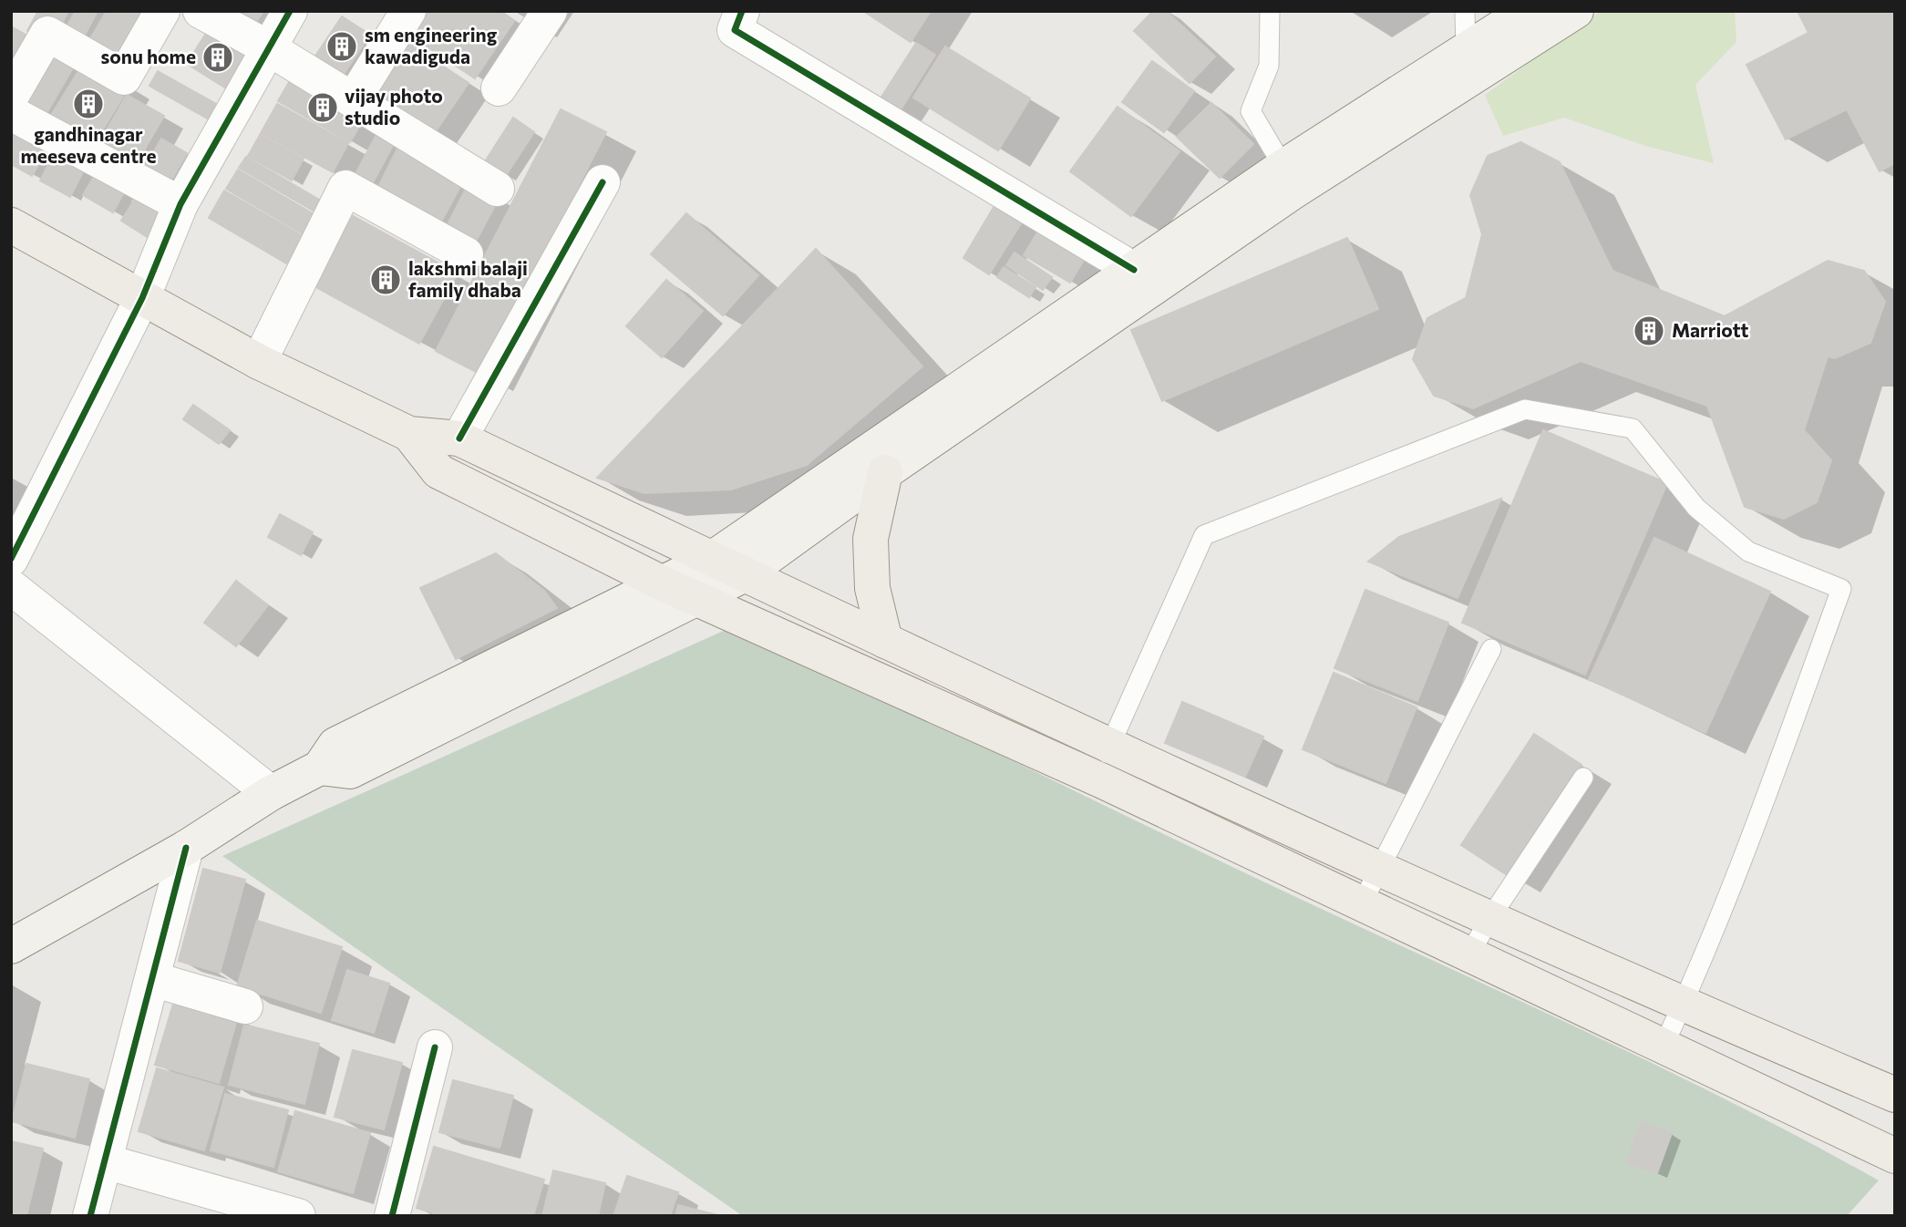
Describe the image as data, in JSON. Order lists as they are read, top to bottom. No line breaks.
{"places":{"building":["sm engineering kawadiguda","sonu home","gandhinagar meeseva centre","vijay photo studio","lakshmi balaji family dhaba","Marriott"]}}
